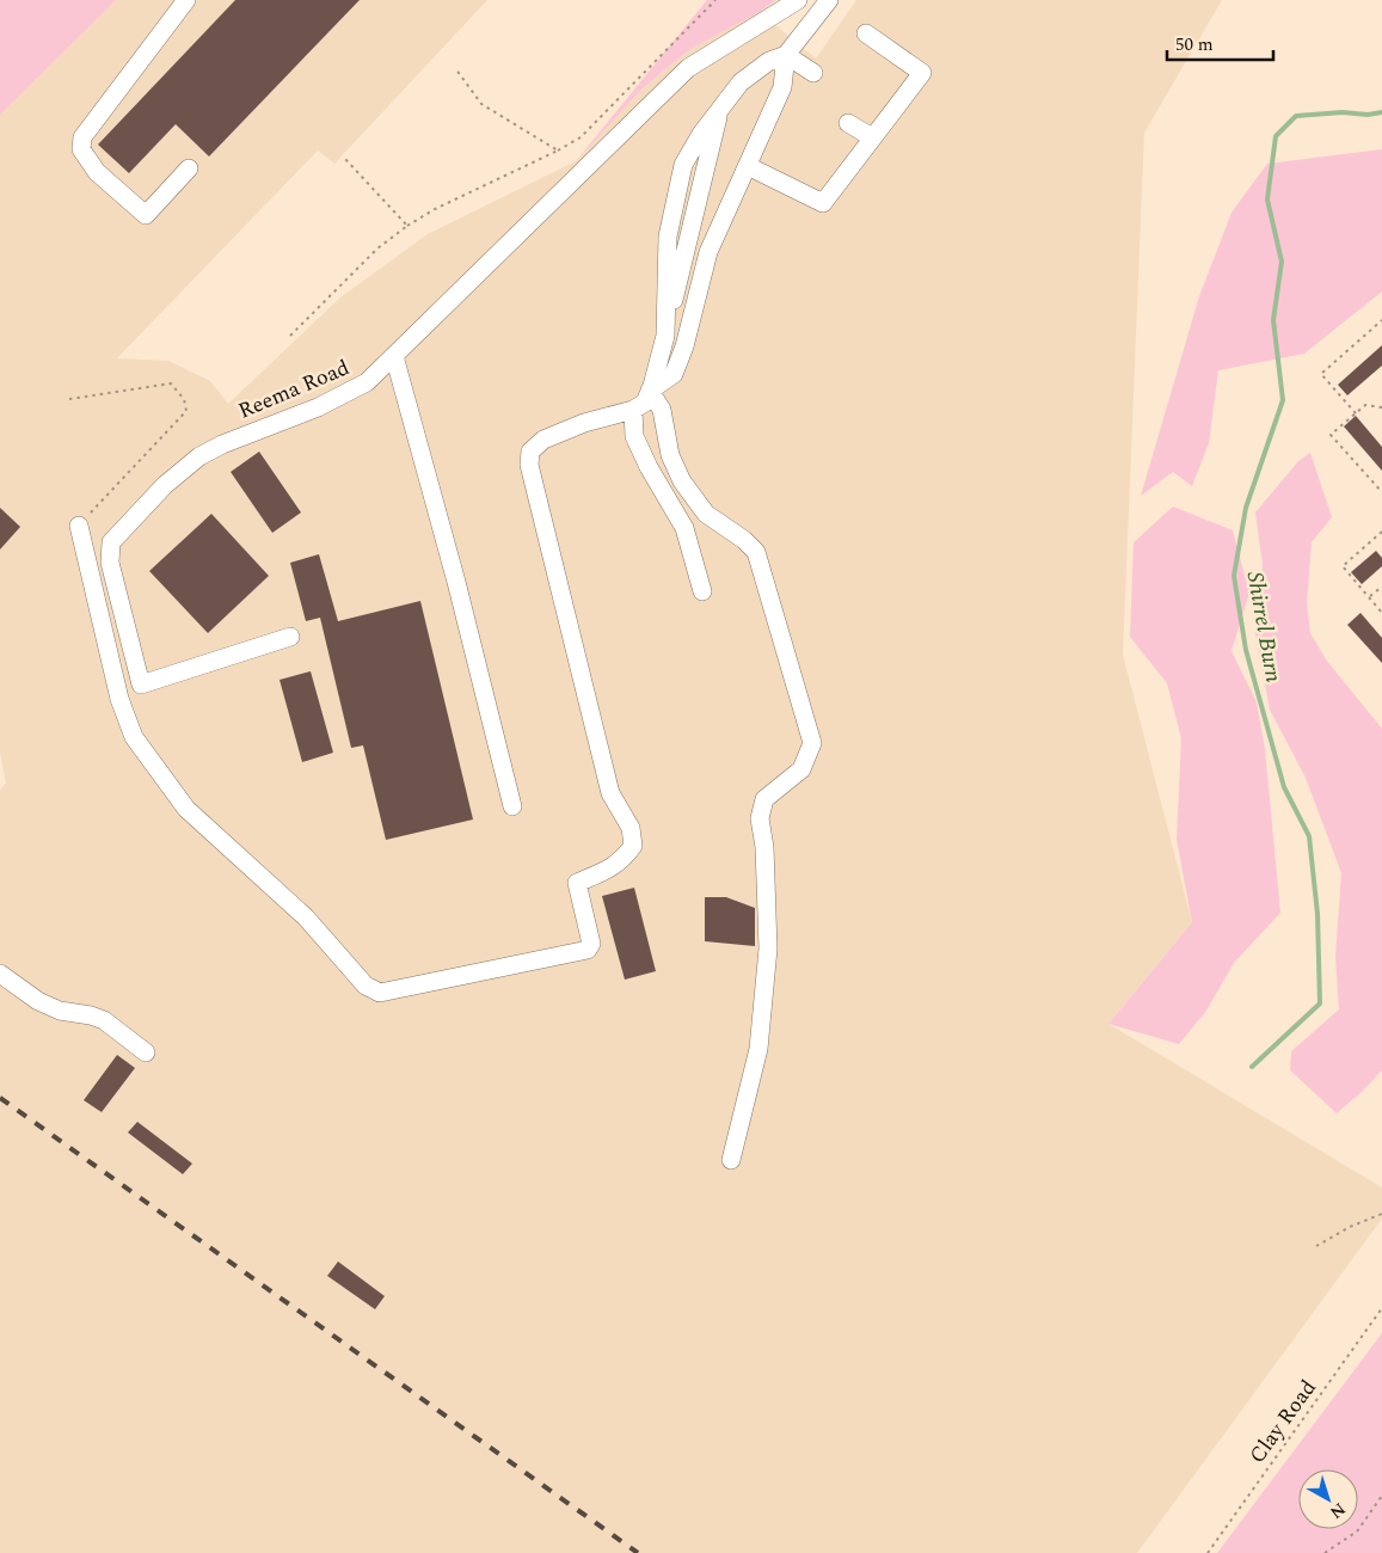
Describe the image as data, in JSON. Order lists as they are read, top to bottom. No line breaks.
{"streets":{"street":["Reema Road"],"path":["Clay Road"]},"water":["Shirrel Burn"],"scale_bar":"50 m","north":"bottom right"}
